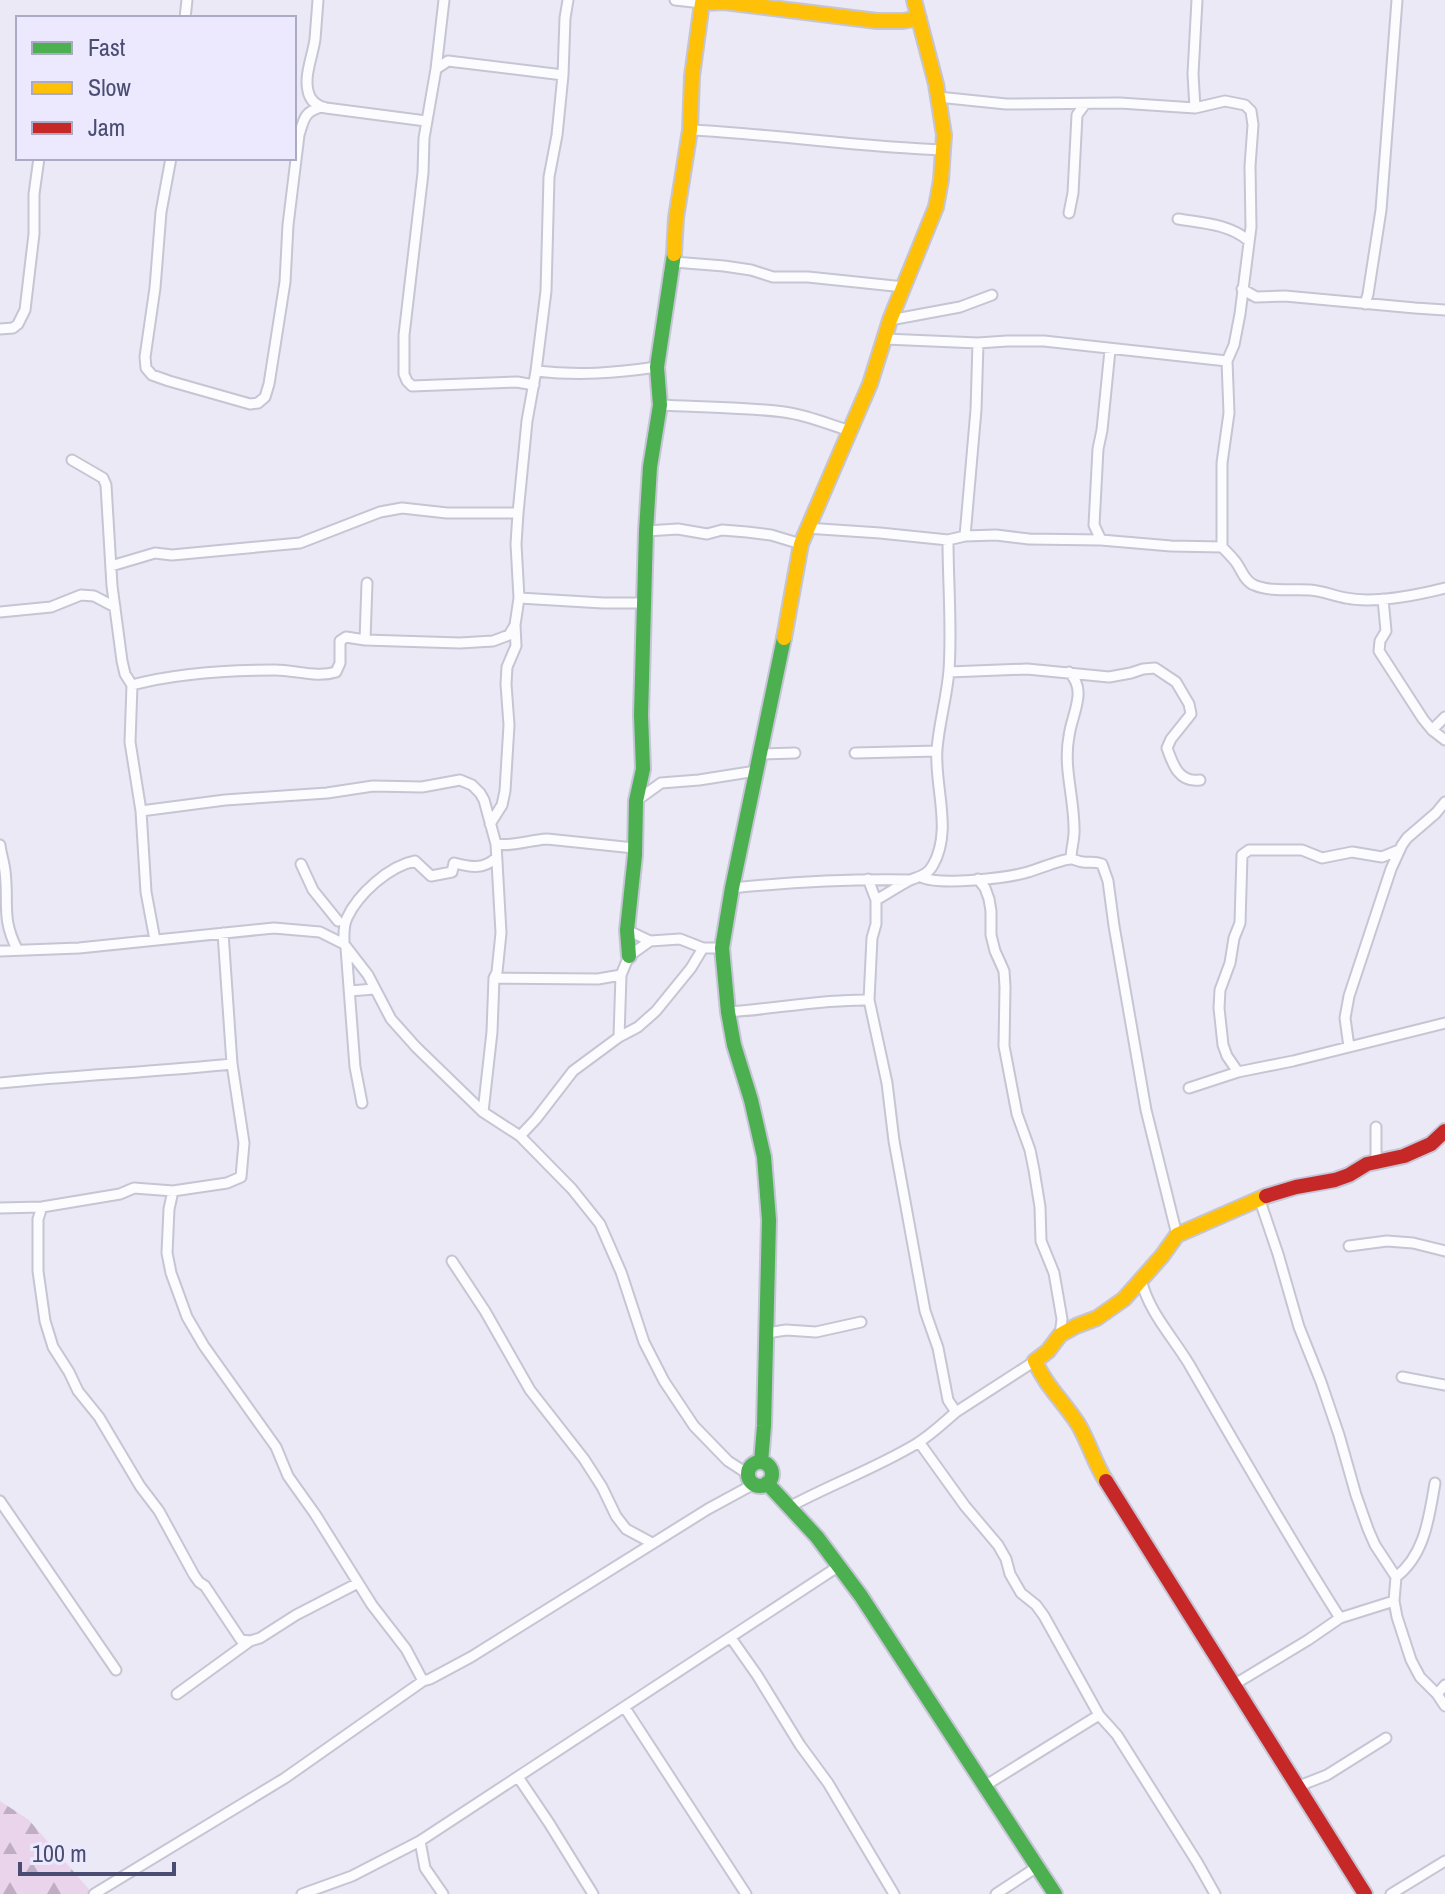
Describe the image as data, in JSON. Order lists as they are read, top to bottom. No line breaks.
{"legend":["Fast","Slow","Jam"],"scale_bar":"100 m"}
